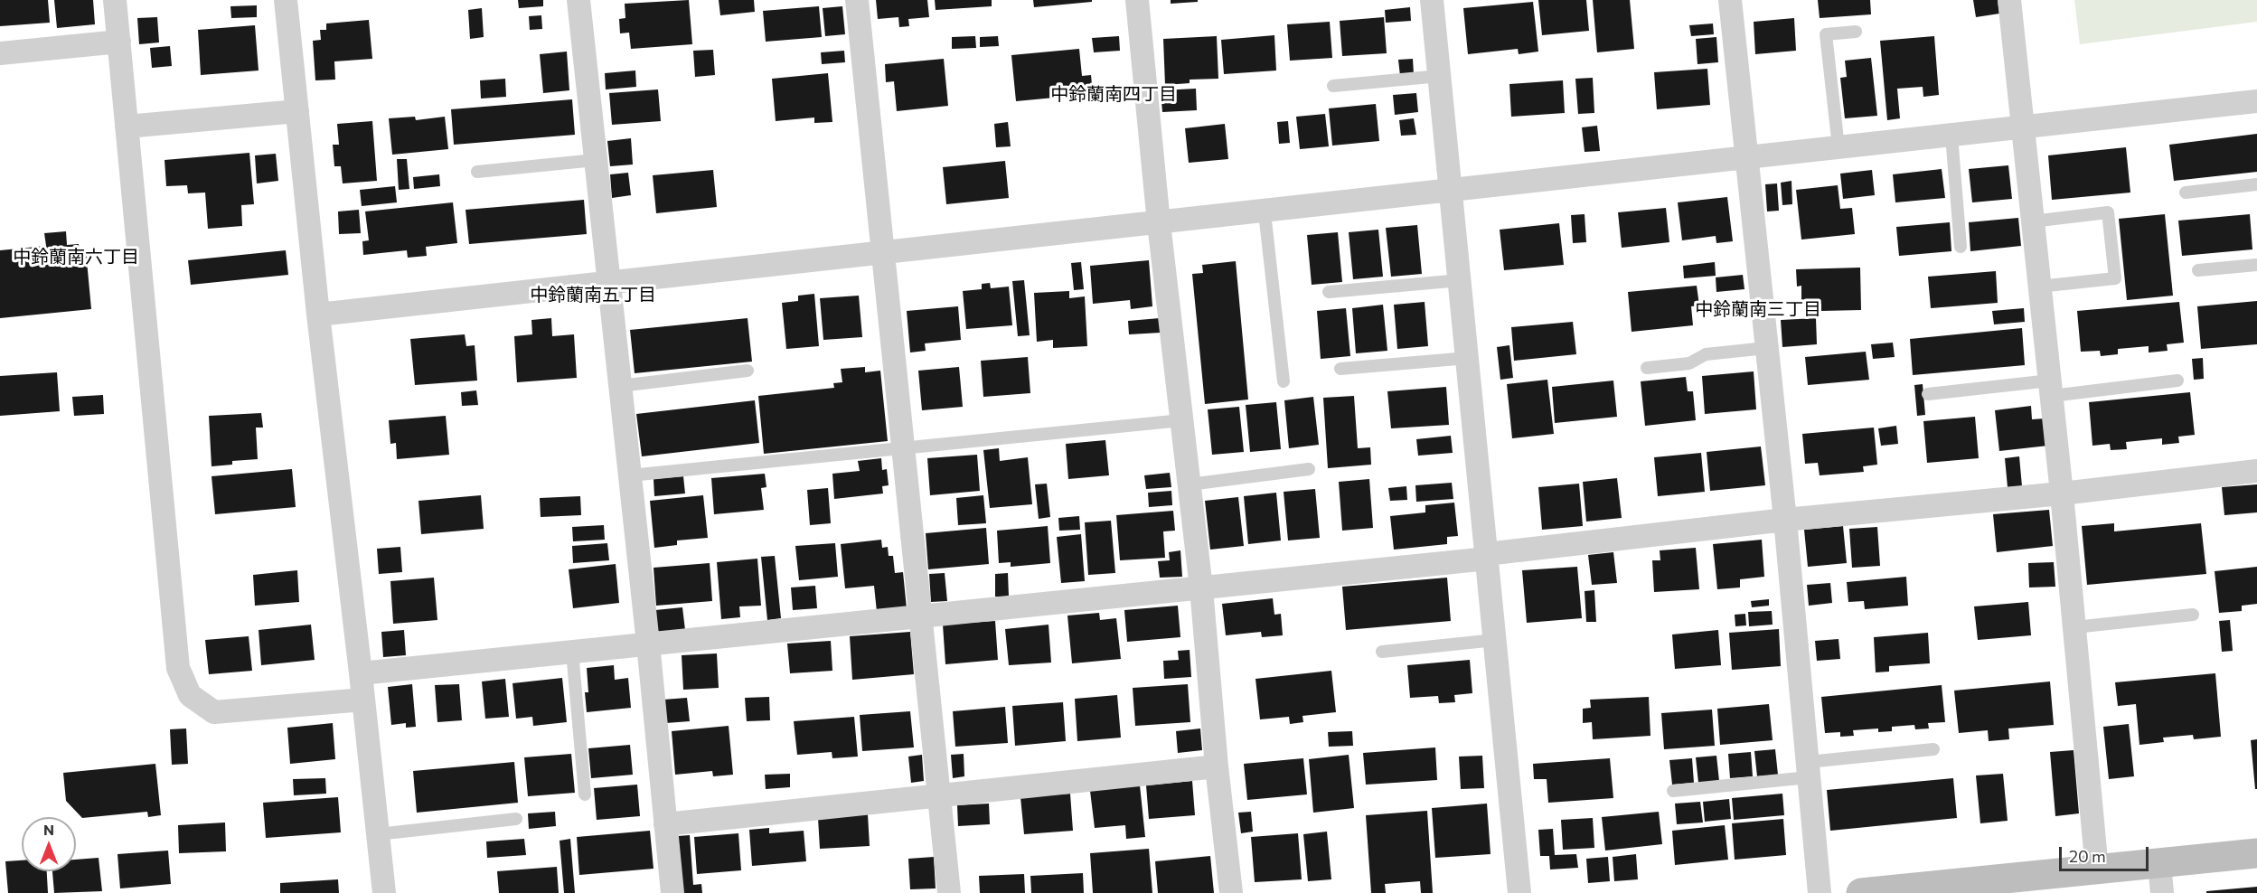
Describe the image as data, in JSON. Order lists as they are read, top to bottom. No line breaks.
{"districts":["中鈴蘭南四丁目","中鈴蘭南六丁目","中鈴蘭南五丁目","中鈴蘭南三丁目"],"scale_bar":"20 m","north":"top"}
